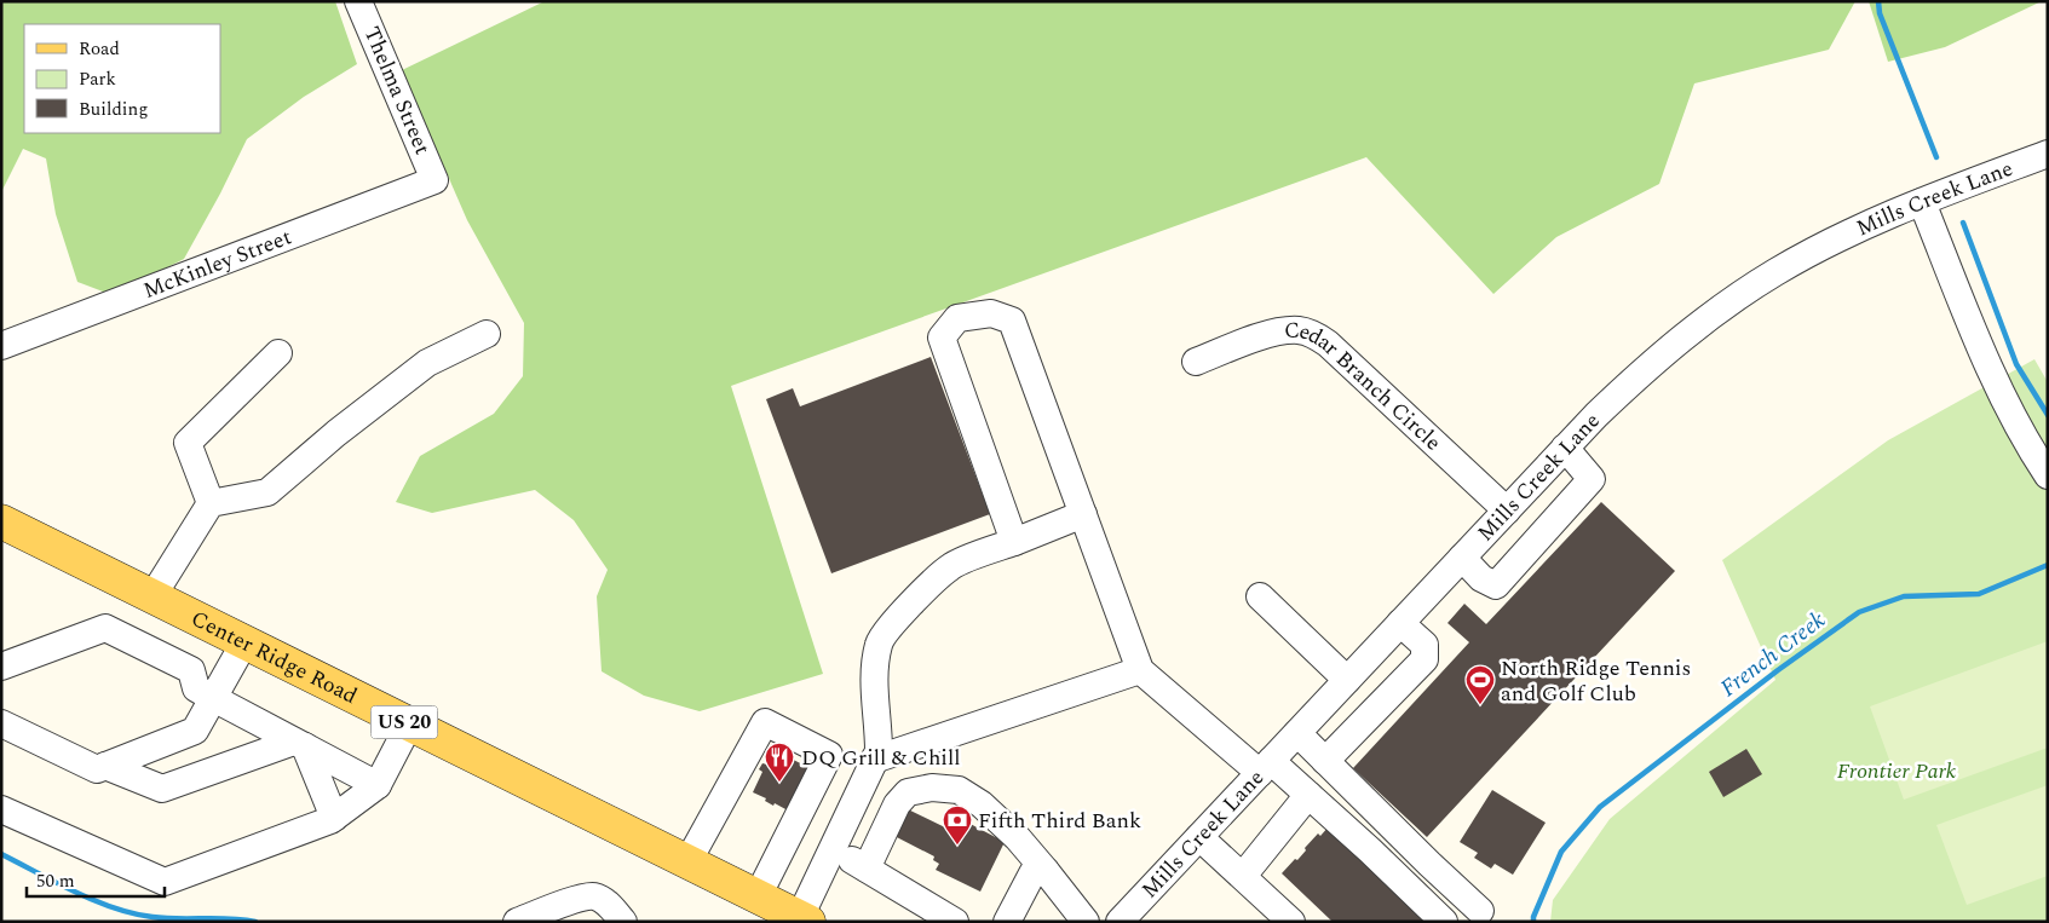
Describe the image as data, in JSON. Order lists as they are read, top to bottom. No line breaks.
{"streets":{"main road":["Center Ridge Road","US 20"],"street":["Thelma Street","Mills Creek Lane","McKinley Street","Cedar Branch Circle"]},"crossings":[["Thelma Street","McKinley Street"],["Mills Creek Lane","Cedar Branch Circle"]],"water":["French Creek"],"parks":["Frontier Park"],"places":{"sports":["North Ridge Tennis and Golf Club"],"restaurant":["DQ Grill & Chill"],"bank":["Fifth Third Bank"]},"legend":["Road","Park","Building"],"scale_bar":"50 m"}
